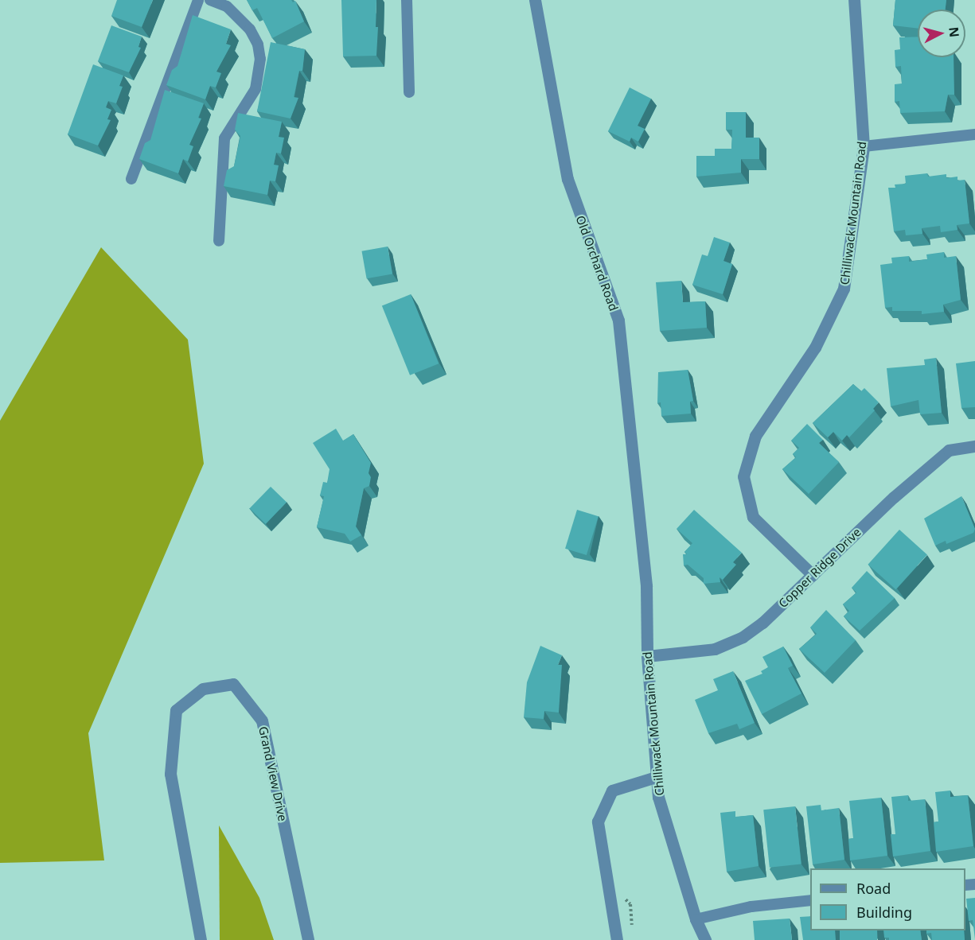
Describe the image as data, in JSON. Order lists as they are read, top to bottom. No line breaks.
{"streets":{"street":["Chilliwack Mountain Road","Old Orchard Road","Copper Ridge Drive","Grand View Drive"]},"crossings":[["Chilliwack Mountain Road","Old Orchard Road"],["Chilliwack Mountain Road","Copper Ridge Drive"]],"legend":["Road","Building"],"north":"right"}
